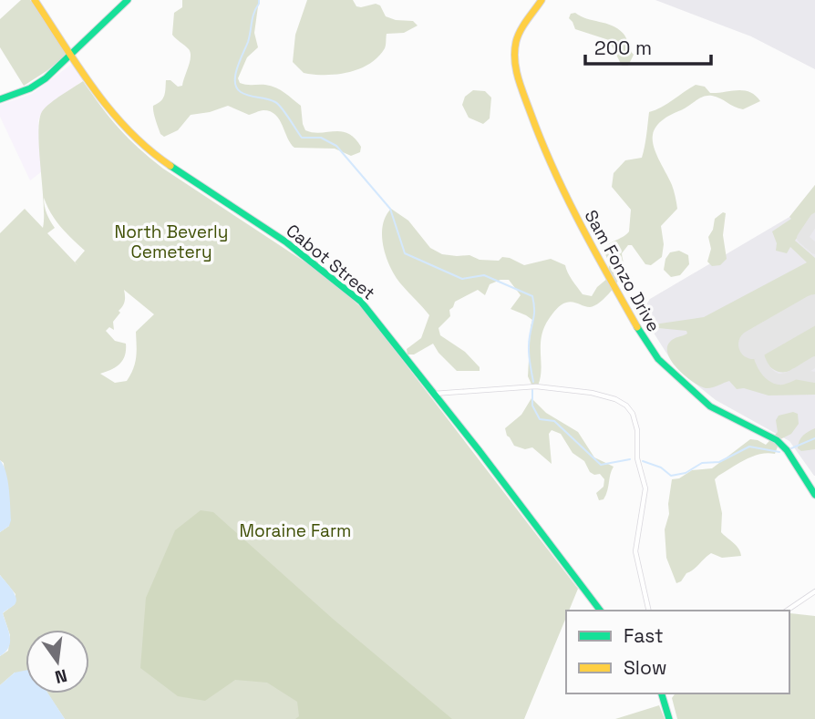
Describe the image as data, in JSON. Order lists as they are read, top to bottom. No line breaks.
{"streets":{"main road":["Cabot Street","Sam Fonzo Drive"]},"parks":["North Beverly Cemetery","Moraine Farm"],"legend":["Fast","Slow"],"scale_bar":"200 m","north":"bottom"}
